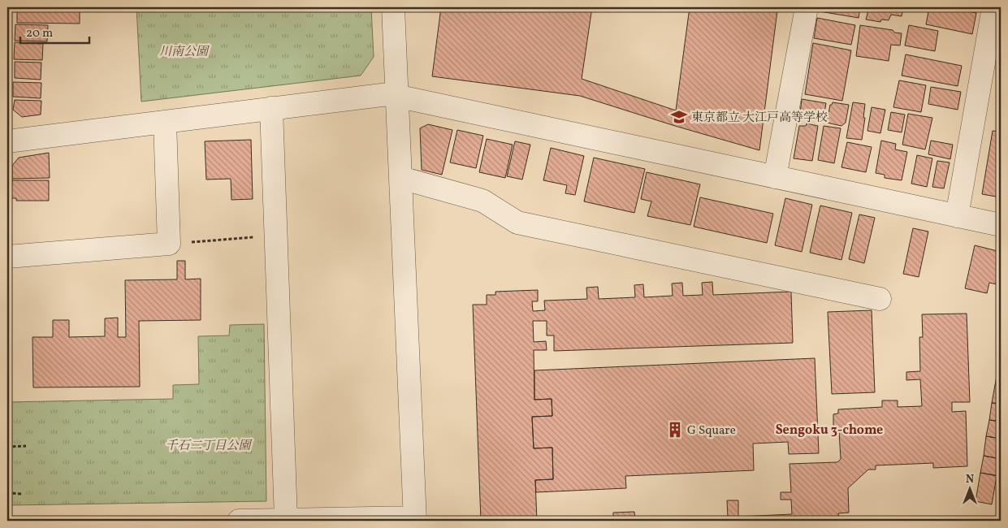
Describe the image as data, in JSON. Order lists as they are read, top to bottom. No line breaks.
{"districts":["Sengoku 3-chome"],"parks":["川南公園","千石二丁目公園"],"places":{"school or university":["東京都立 大江戸高等学校"],"building":["G Square"]},"scale_bar":"20 m","north":"top"}
